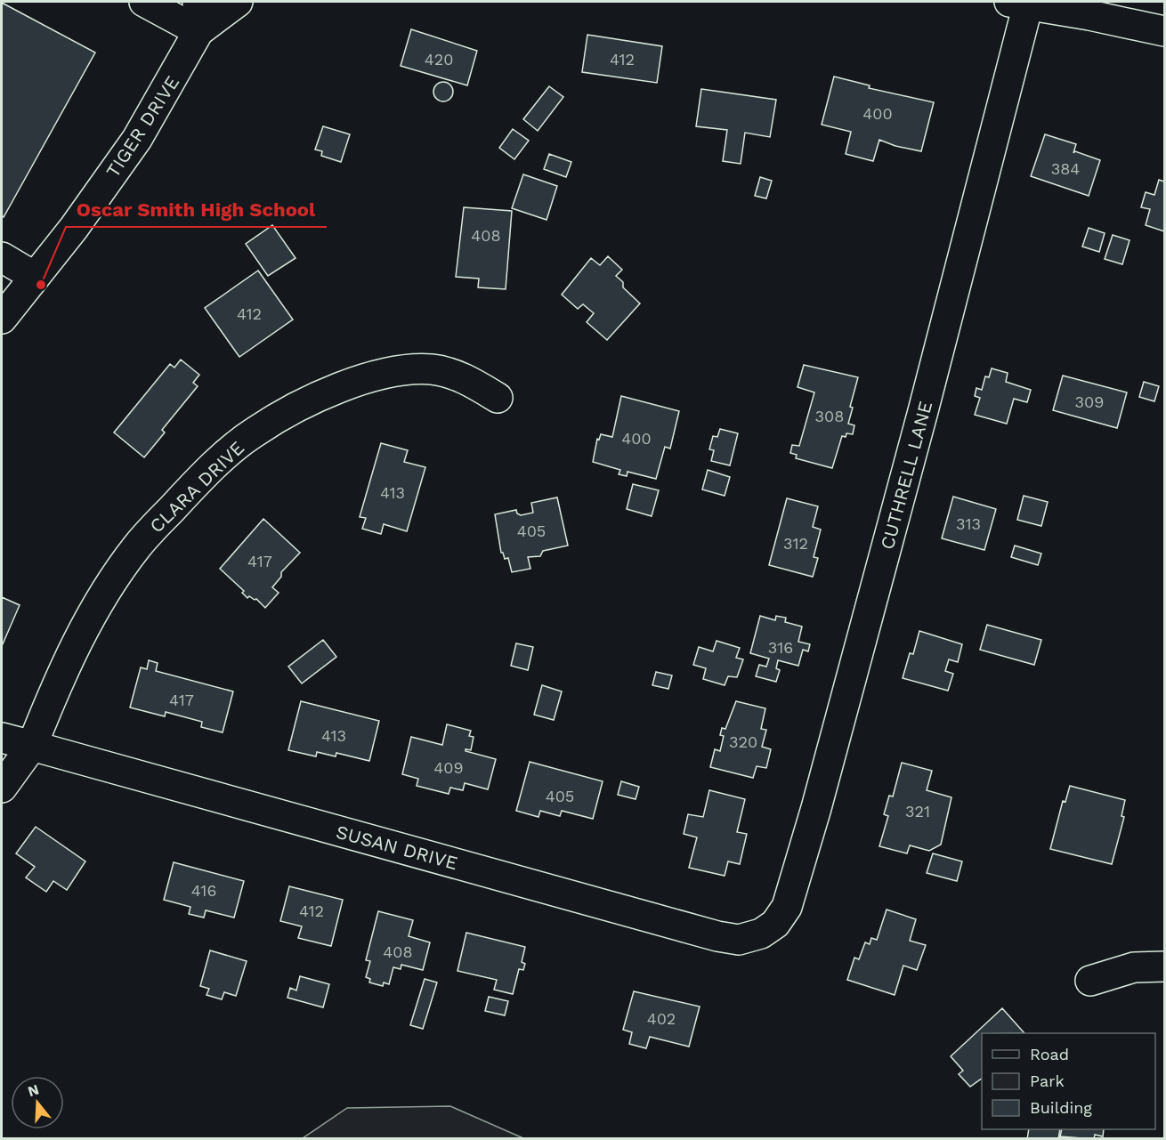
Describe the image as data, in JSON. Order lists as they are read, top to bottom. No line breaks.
{"streets":{"street":["TIGER DRIVE","CUTHRELL LANE","CLARA DRIVE","SUSAN DRIVE"]},"crossings":[["CUTHRELL LANE","SUSAN DRIVE"],["CLARA DRIVE","SUSAN DRIVE"]],"places":["Oscar Smith High School"],"house_numbers":["420","412","400","384","408","412","309","308","400","413","313","405","312","417","316","417","413","320","409","405","321","416","412","408","402"],"legend":["Road","Park","Building"],"north":"top"}
